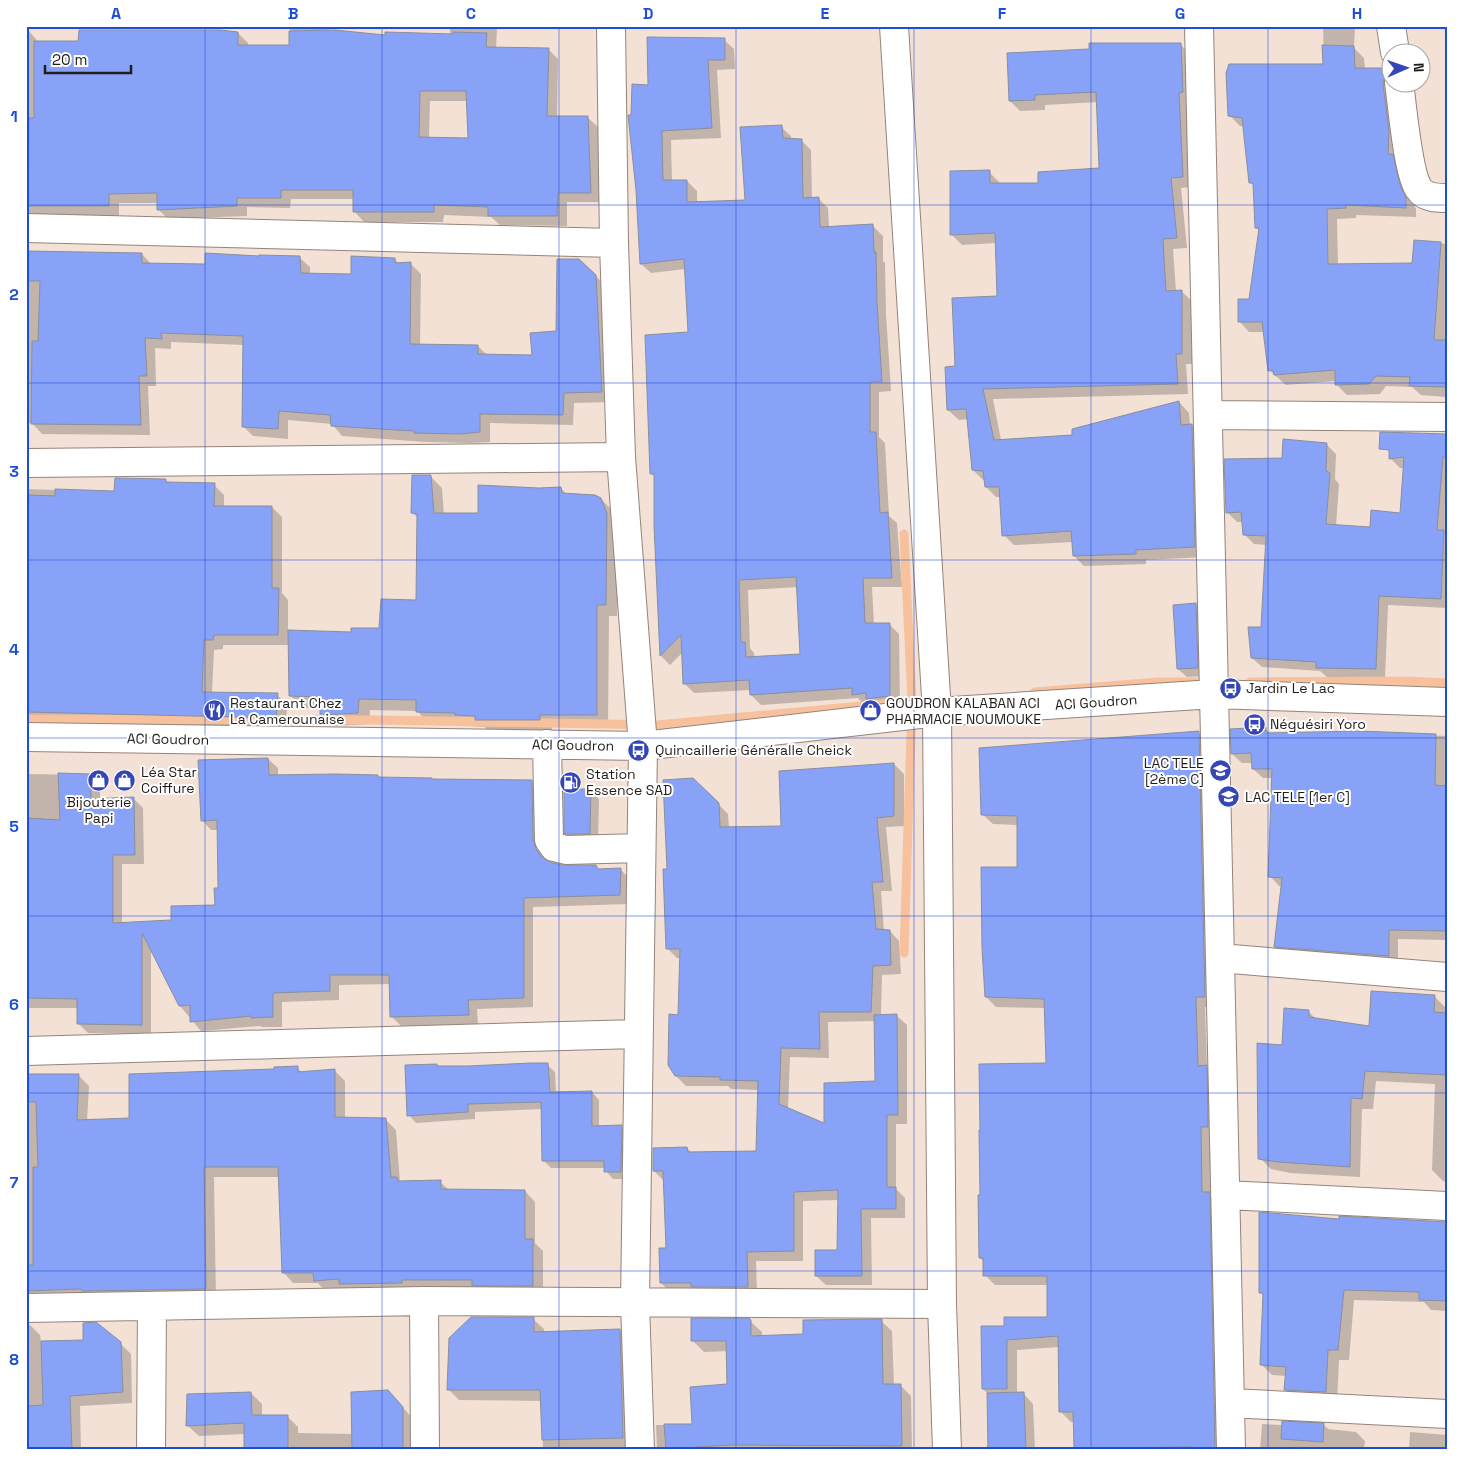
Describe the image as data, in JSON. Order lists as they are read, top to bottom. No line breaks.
{"streets":{"street":["ACI Goudron"]},"places":{"bus stop":["Jardin Le Lac","Néguésiri Yoro","Quincaillerie Généralle Cheick"],"restaurant":["Restaurant Chez La Camerounaise"],"shop":["GOUDRON KALABAN ACI PHARMACIE NOUMOUKE","Bijouterie Papi","Léa Star Coiffure"],"school or university":["LAC TELE [2ème C]","LAC TELE [1er C]"],"fuel station":["Station Essence SAD"]},"scale_bar":"20 m","north":"right","grid":{"columns":["A","B","C","D","E","F","G","H"],"rows":["1","2","3","4","5","6","7","8"]}}
